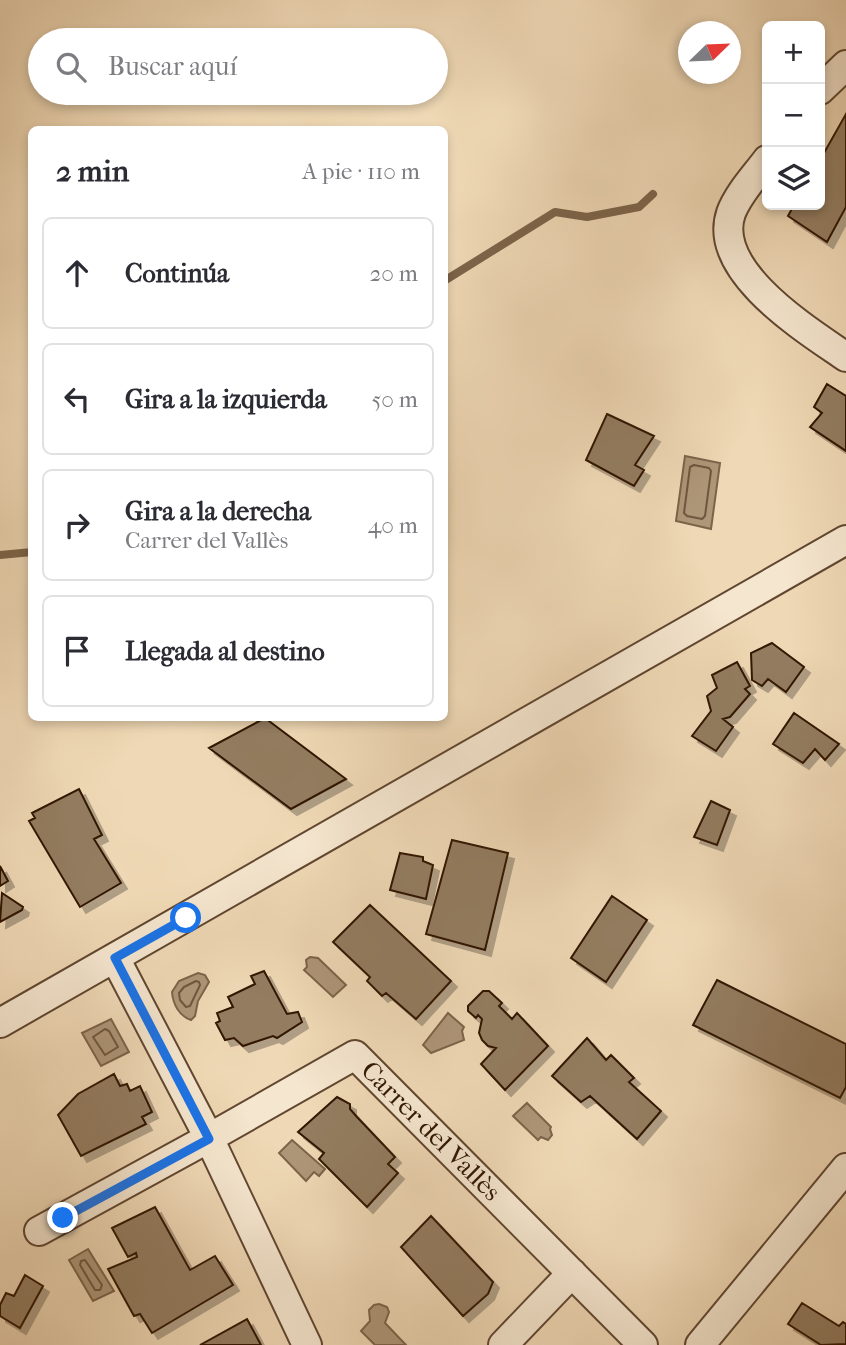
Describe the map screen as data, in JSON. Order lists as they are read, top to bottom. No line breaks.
{"streets":{"street":["Carrer del Vallès"]},"north":"top right","page":{"map_buttons":["+","−"],"search":"Buscar aquí","heading":["2 min","A pie · 110 m"],"list":[["Continúa","20 m"],["Gira a la izquierda","50 m"],["Gira a la derecha","Carrer del Vallès","40 m"],"Llegada al destino"]}}
